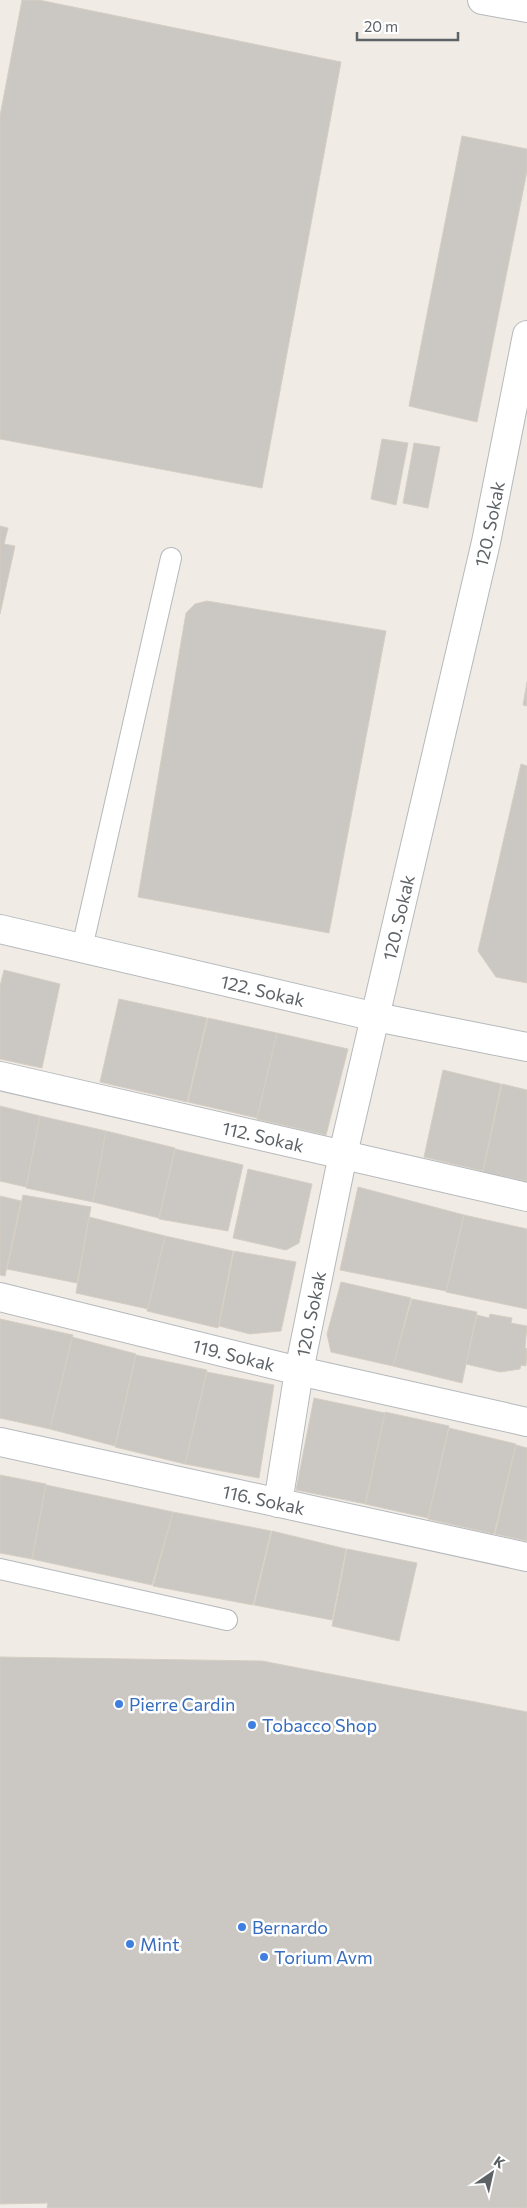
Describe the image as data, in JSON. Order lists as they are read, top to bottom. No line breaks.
{"streets":{"street":["120. Sokak","122. Sokak","112. Sokak","119. Sokak","116. Sokak"]},"crossings":[["120. Sokak","122. Sokak"],["120. Sokak","112. Sokak"],["120. Sokak","119. Sokak"],["120. Sokak","116. Sokak"]],"places":["Pierre Cardin","Tobacco Shop","Bernardo","Mint","Torium Avm"],"scale_bar":"20 m","north":"top right"}
